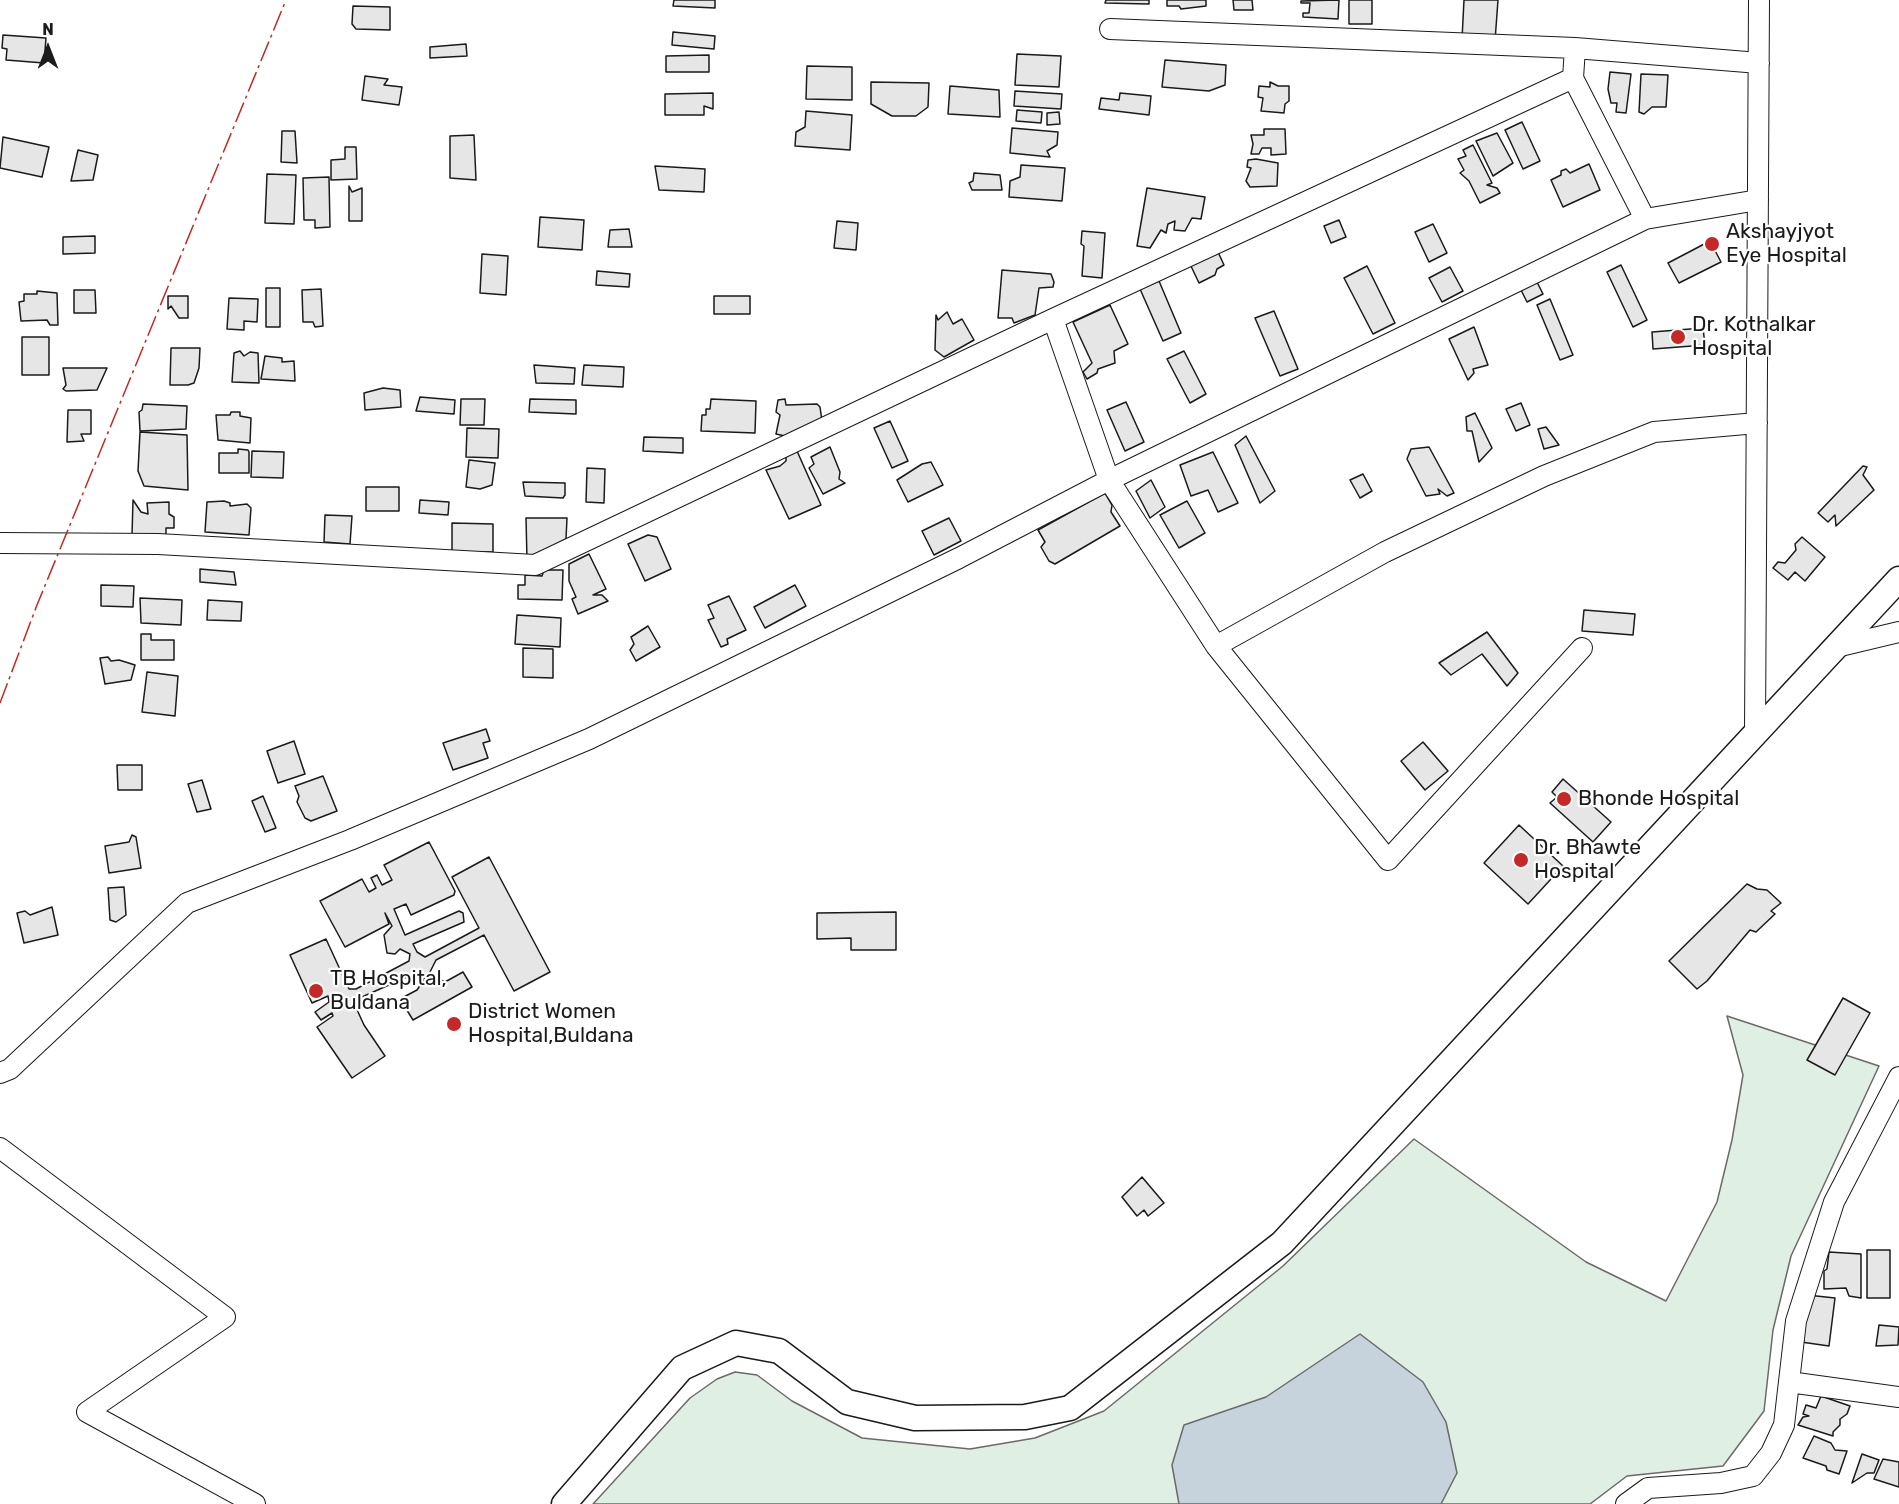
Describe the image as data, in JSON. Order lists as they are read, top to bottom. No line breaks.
{"places":["Akshayjyot Eye Hospital","Dr. Kothalkar Hospital","Bhonde Hospital","Dr. Bhawte Hospital","TB Hospital, Buldana","District Women Hospital,Buldana"],"north":"top"}
